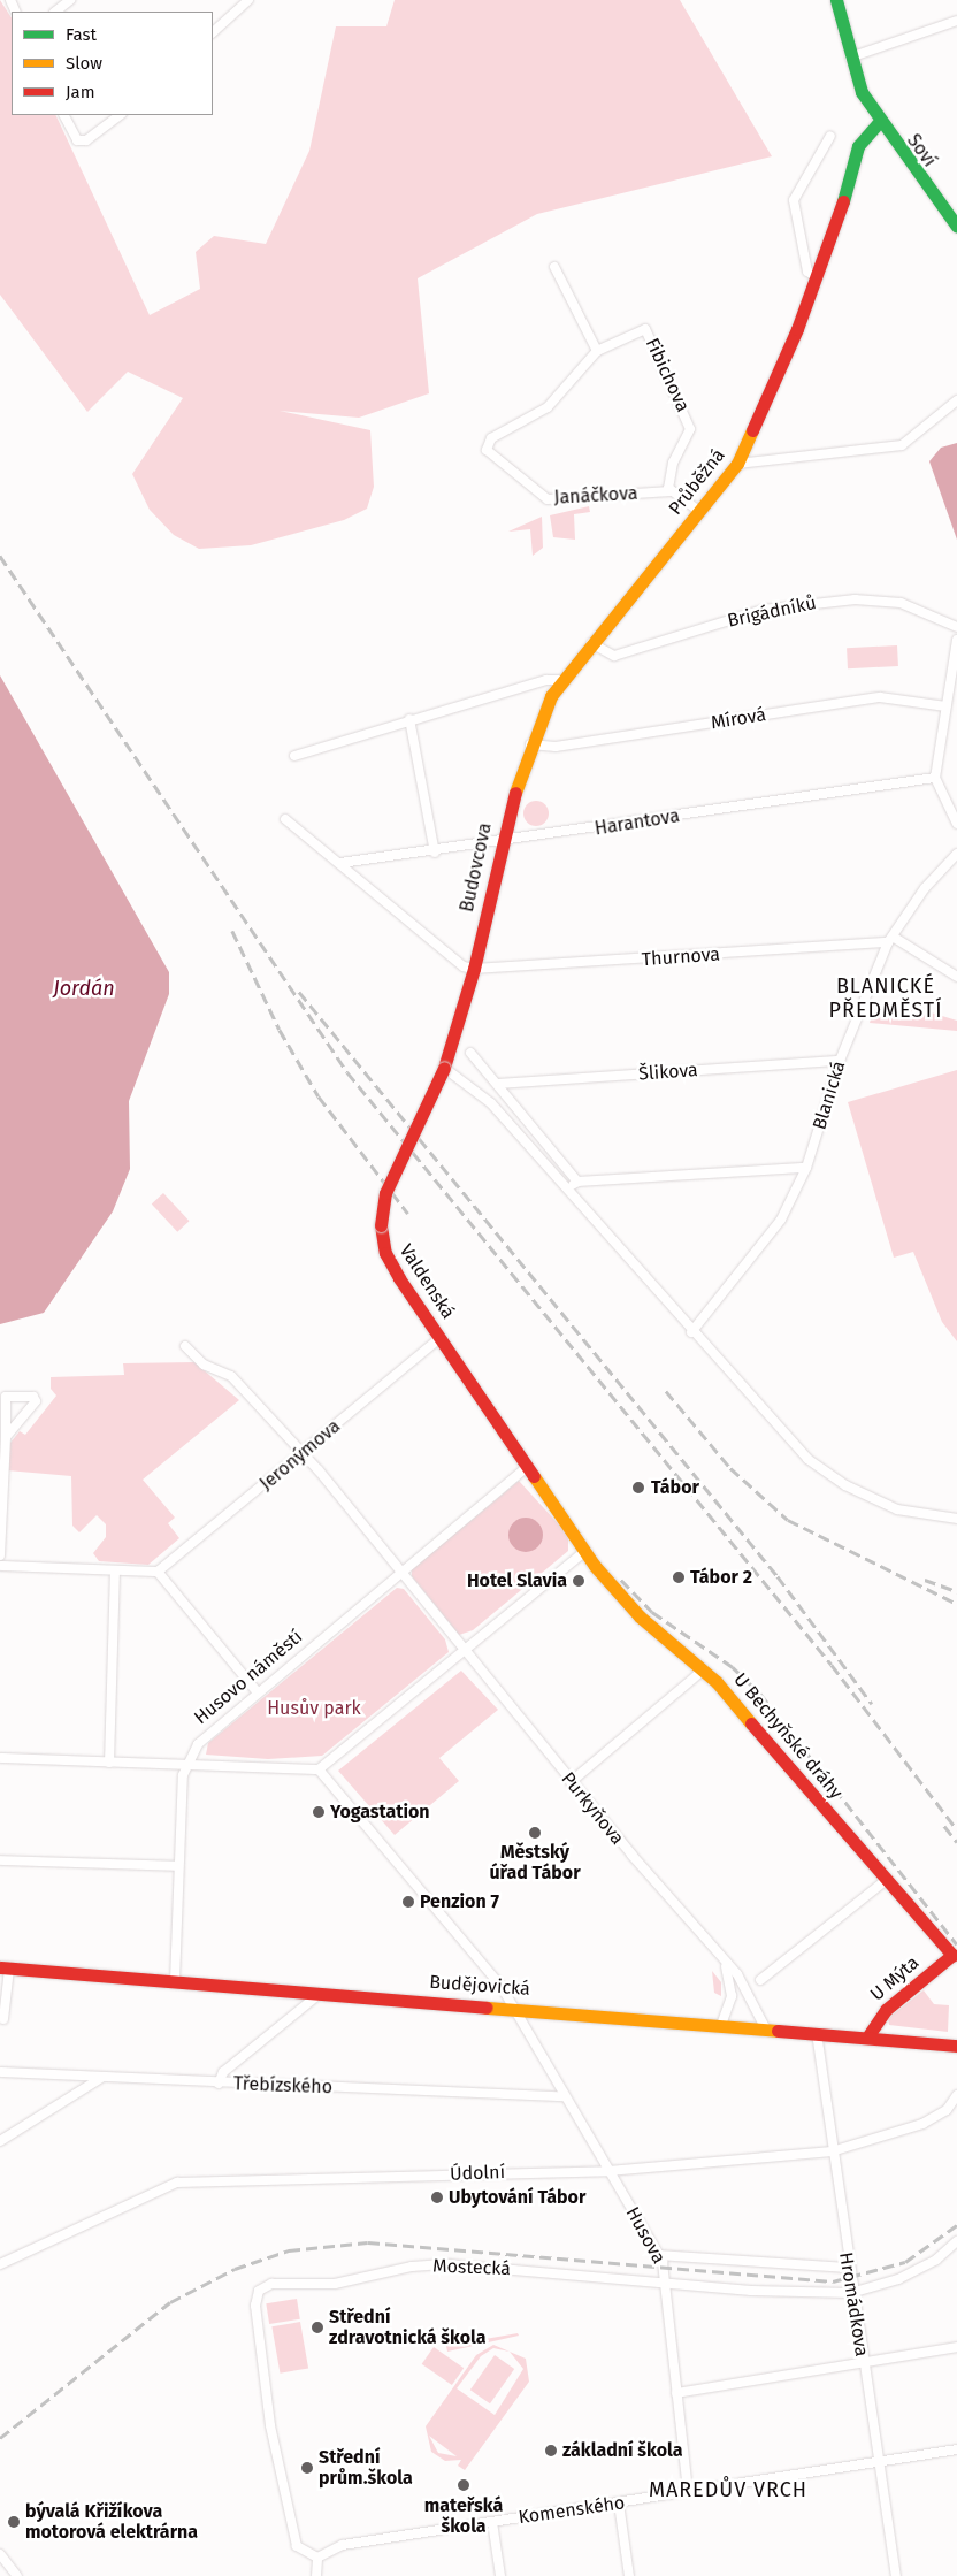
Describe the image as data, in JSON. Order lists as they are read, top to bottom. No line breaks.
{"streets":{"street":["Soví","Fibichova","Průběžná","Janáčkova","Brigádníků","Mírová","Harantova","Budovcova","Thurnova","Šlikova","Blanická","Valdenská","Jeronýmova","Husovo náměstí","U Bechyňské dráhy","Purkyňova","U Mýta","Budějovická","Třebízského","Údolní","Husova","Mostecká","Hromádkova","Komenského"]},"crossings":[["Soví","Průběžná"],["Fibichova","Janáčkova"],["Průběžná","Brigádníků"],["Průběžná","Budovcova"],["Mírová","Budovcova"],["Harantova","Budovcova"],["Budovcova","Thurnova"],["Budovcova","Valdenská"],["Thurnova","Blanická"],["Šlikova","Blanická"],["Valdenská","Jeronýmova"],["Valdenská","Husovo náměstí"],["U Bechyňské dráhy","U Mýta"],["Purkyňova","Budějovická"],["U Mýta","Budějovická"],["Budějovická","Husova"],["Budějovická","Hromádkova"],["Třebízského","Husova"],["Údolní","Husova"],["Údolní","Hromádkova"],["Husova","Mostecká"],["Husova","Komenského"],["Mostecká","Hromádkova"],["Mostecká","Komenského"],["Hromádkova","Komenského"]],"districts":["BLANICKÉ PŘEDMĚSTÍ","MAREDŮV VRCH"],"water":["Jordán"],"parks":["Husův park"],"places":["Tábor","Tábor 2","Hotel Slavia","Yogastation","Městský úřad Tábor","Penzion 7","Ubytování Tábor","Střední zdravotnická škola","základní škola","Střední prům.škola","mateřská škola","bývalá Křižíkova motorová elektrárna"],"legend":["Fast","Slow","Jam"]}
